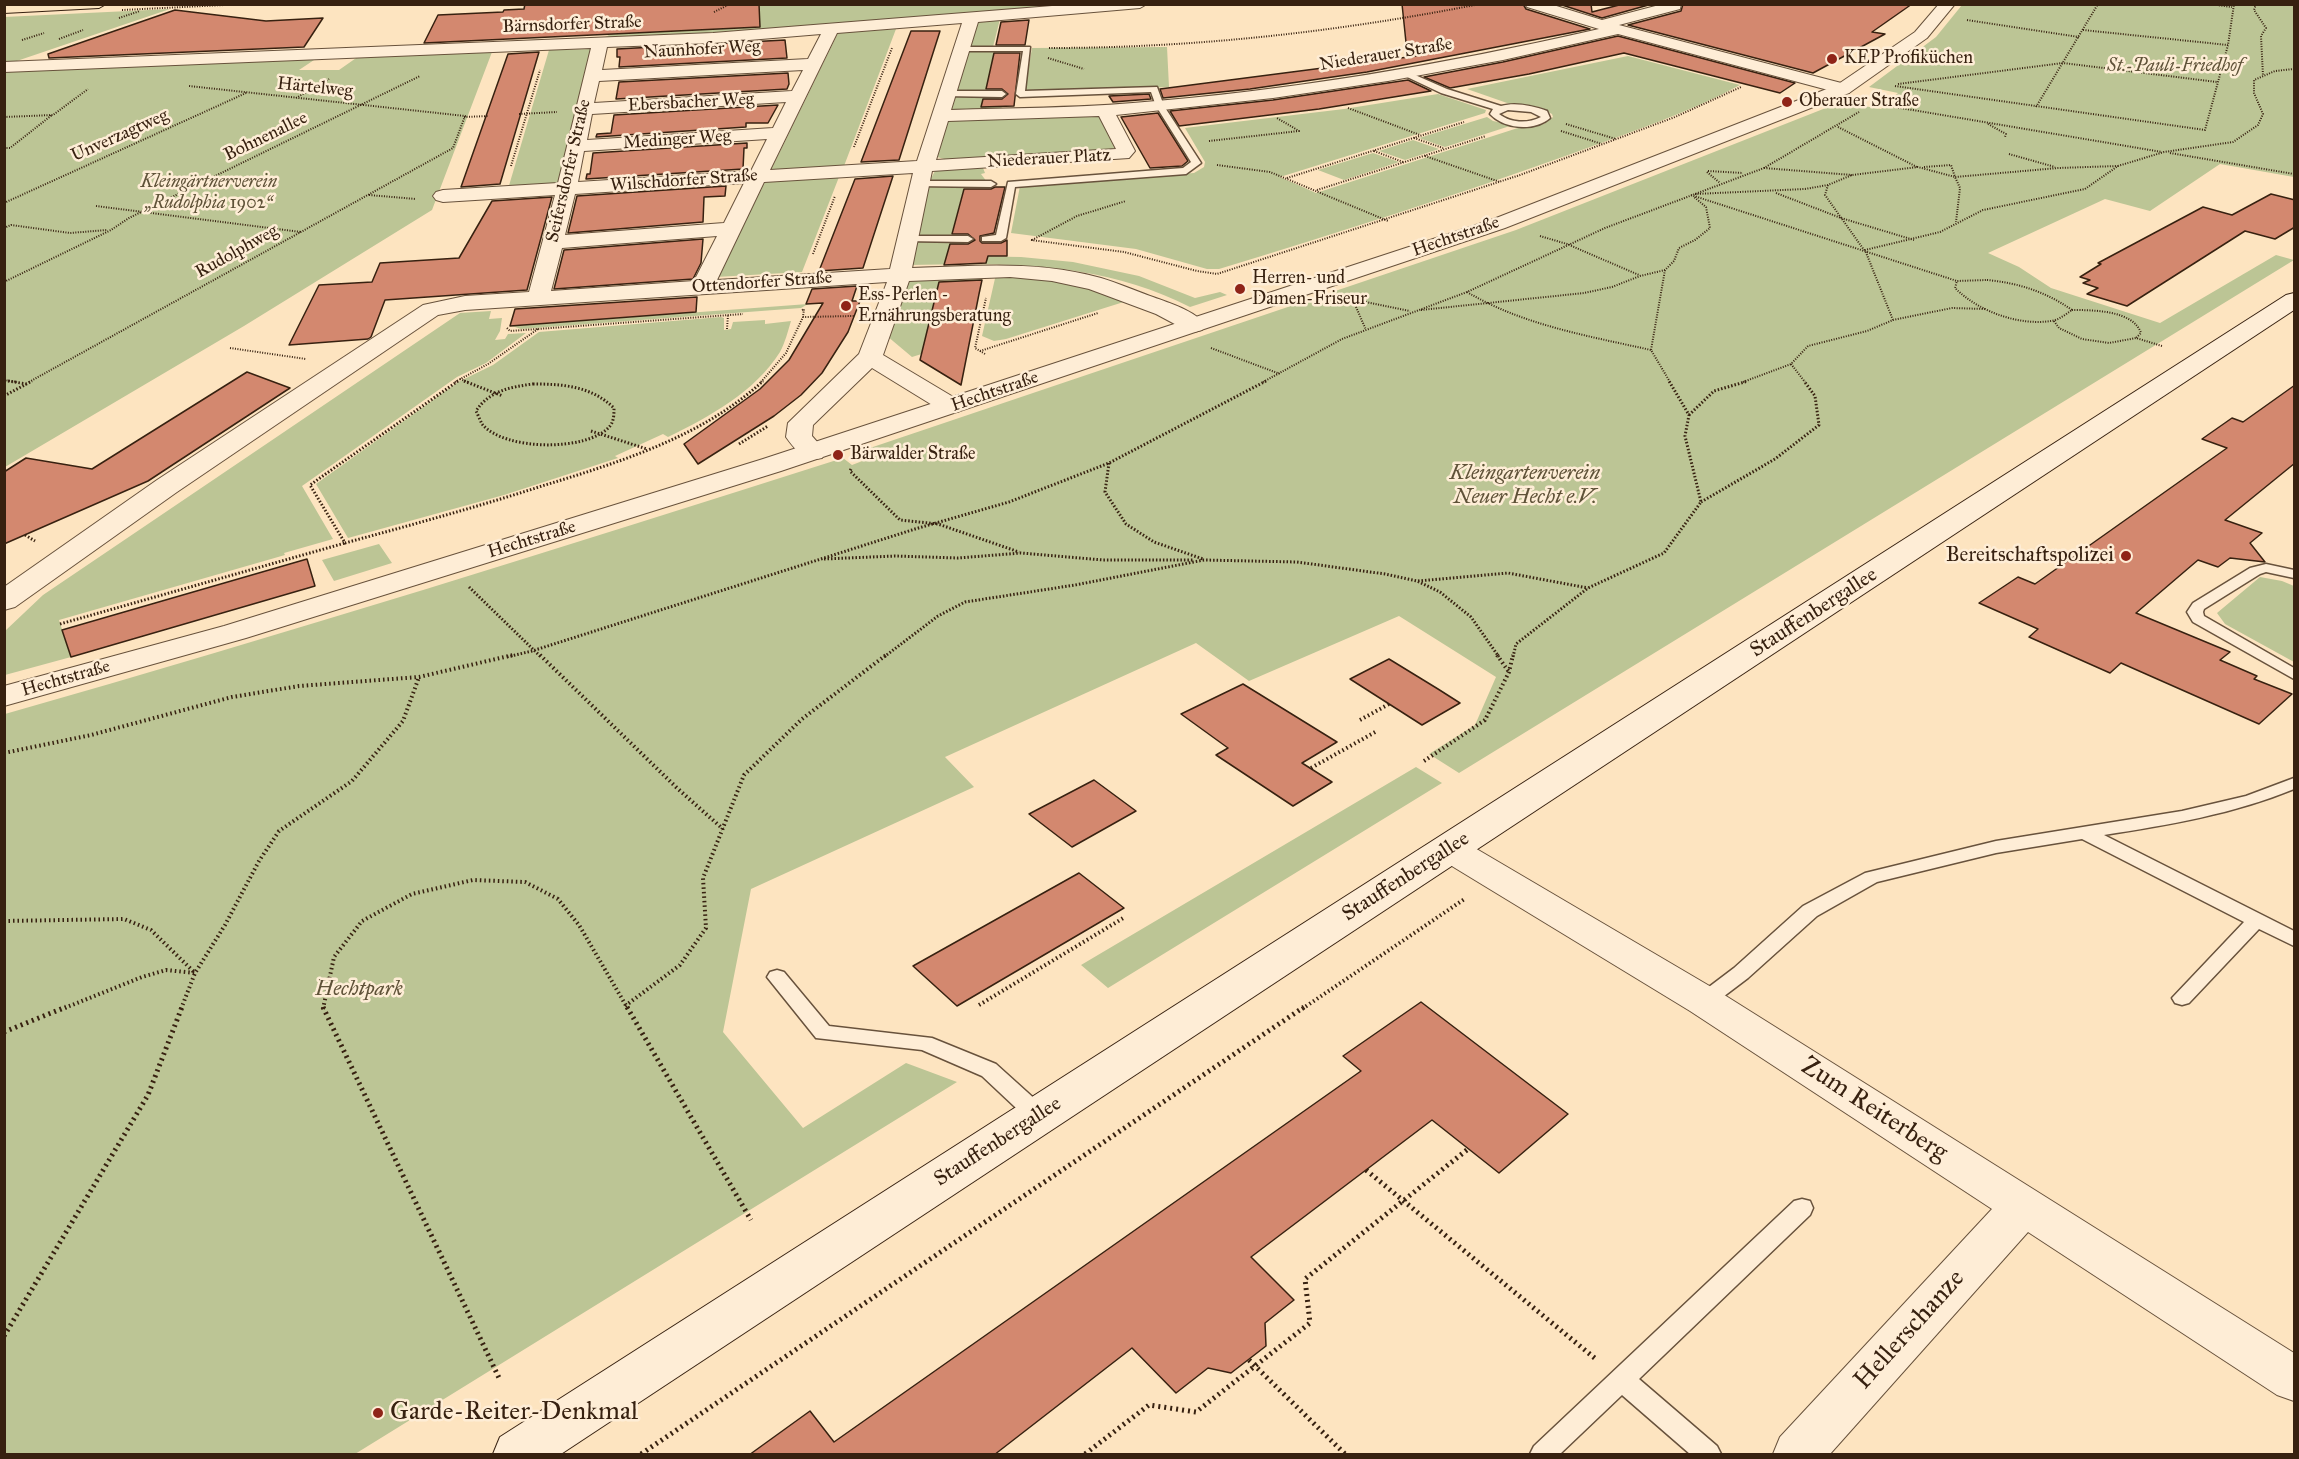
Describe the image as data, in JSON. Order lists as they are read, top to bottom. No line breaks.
{"streets":{"street":["Bärnsdorfer Straße","Naunhofer Weg","Niederauer Straße","Ebersbacher Weg","Medinger Weg","Niederauer Platz","Seifersdorfer Straße","Wilschdorfer Straße","Hechtstraße","Ottendorfer Straße","Stauffenbergallee","Zum Reiterberg","Hellerschanze"],"path":["Härtelweg","Unverzagtweg","Bohnenallee","Rudolphweg"]},"crossings":[["Bärnsdorfer Straße","Bohnenallee"],["Bärnsdorfer Straße","Seifersdorfer Straße"],["Naunhofer Weg","Seifersdorfer Straße"],["Härtelweg","Unverzagtweg"],["Härtelweg","Bohnenallee"],["Härtelweg","Rudolphweg"],["Ebersbacher Weg","Seifersdorfer Straße"],["Medinger Weg","Seifersdorfer Straße"],["Niederauer Platz","Wilschdorfer Straße"],["Seifersdorfer Straße","Wilschdorfer Straße"],["Seifersdorfer Straße","Ottendorfer Straße"],["Hechtstraße","Ottendorfer Straße"],["Stauffenbergallee","Zum Reiterberg"],["Zum Reiterberg","Hellerschanze"]],"parks":["St.-Pauli-Friedhof","Kleingärtnerverein „Rudolphia 1902“","Kleingartenverein Neuer Hecht e.V.","Hechtpark"],"places":["KEP Profiküchen","Oberauer Straße","Herren- und Damen-Friseur","Ess-Perlen - Ernährungsberatung","Bärwalder Straße","Bereitschaftspolizei","Garde-Reiter-Denkmal"]}
